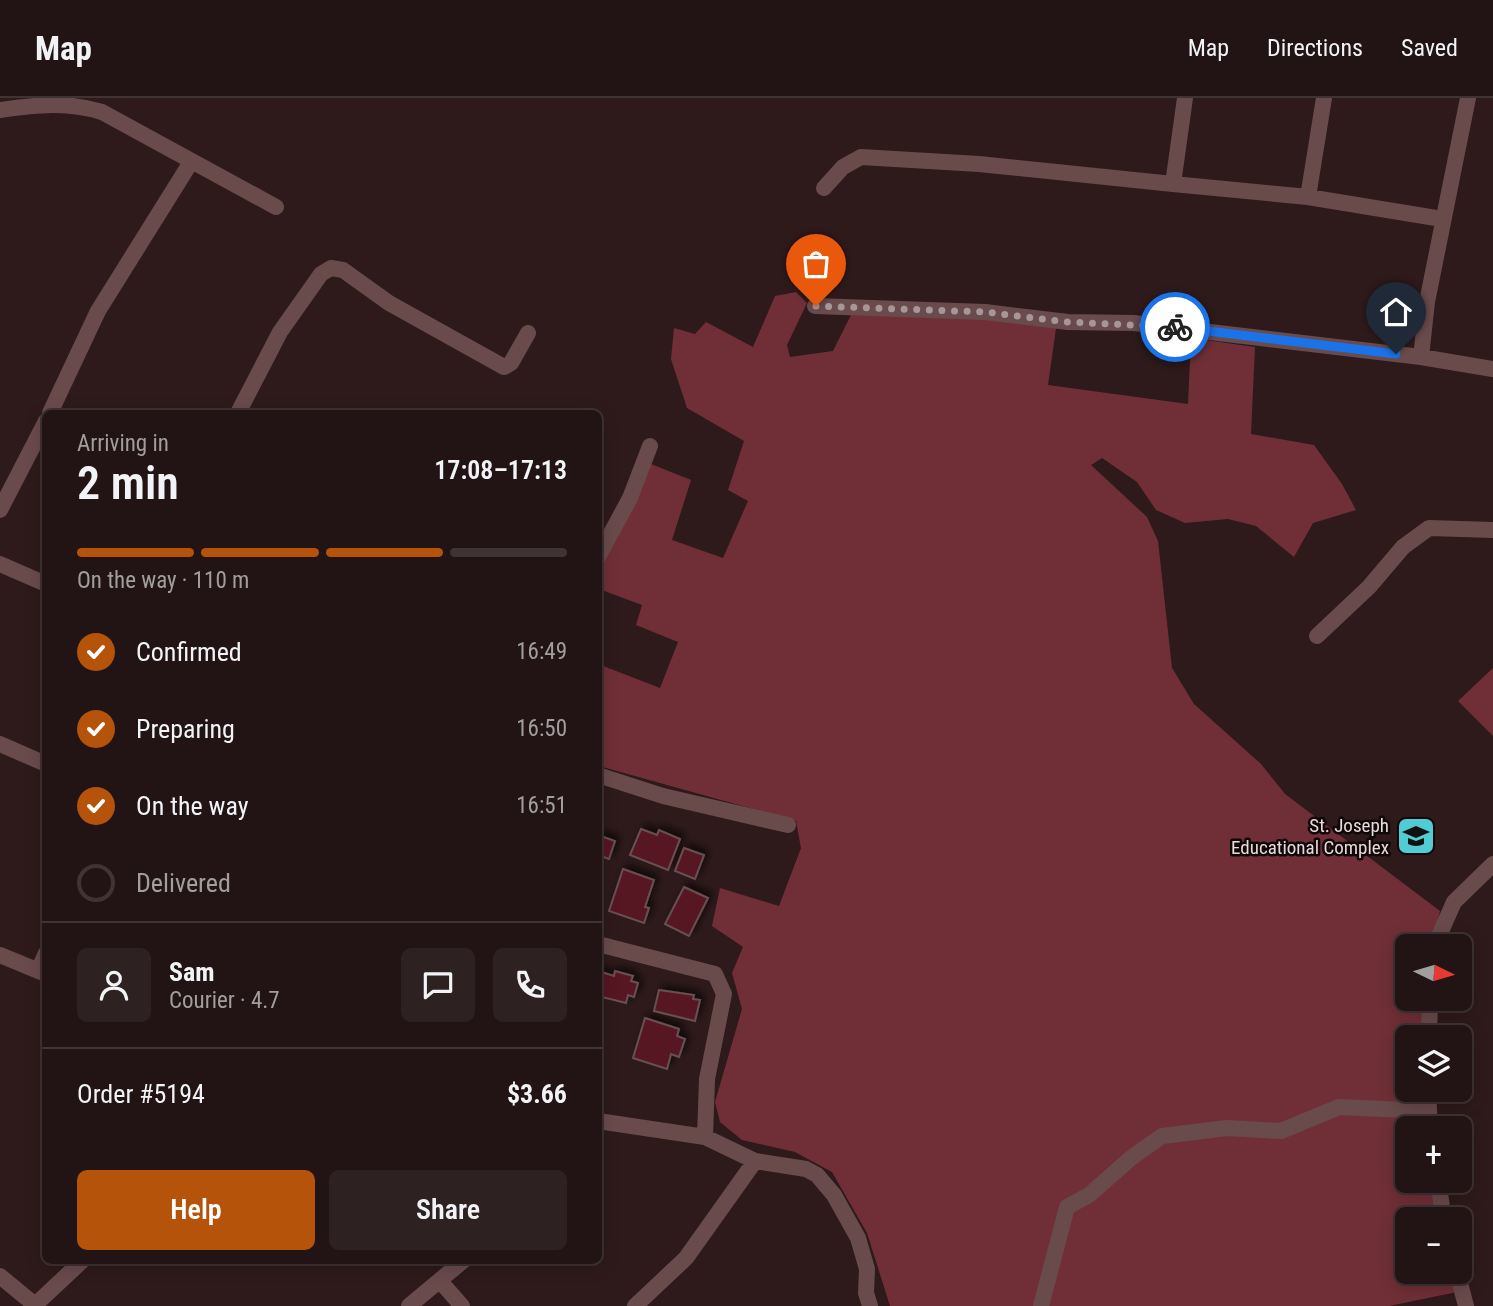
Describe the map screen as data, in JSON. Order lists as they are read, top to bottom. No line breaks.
{"places":{"school or university":["St. Joseph Educational Complex"]},"north":"right","page":{"header":"Map","nav":["Map","Directions","Saved"],"heading":["2 min","Arriving in","17:08–17:13"],"panel":["Sam","Courier · 4.7","Order #5194","$3.66"],"bar":"On the way · 110 m","list":[["Confirmed","16:49"],["Preparing","16:50"],["On the way","16:51"],"Delivered"],"map_buttons":["+","−"],"buttons":["Help","Share"]}}
